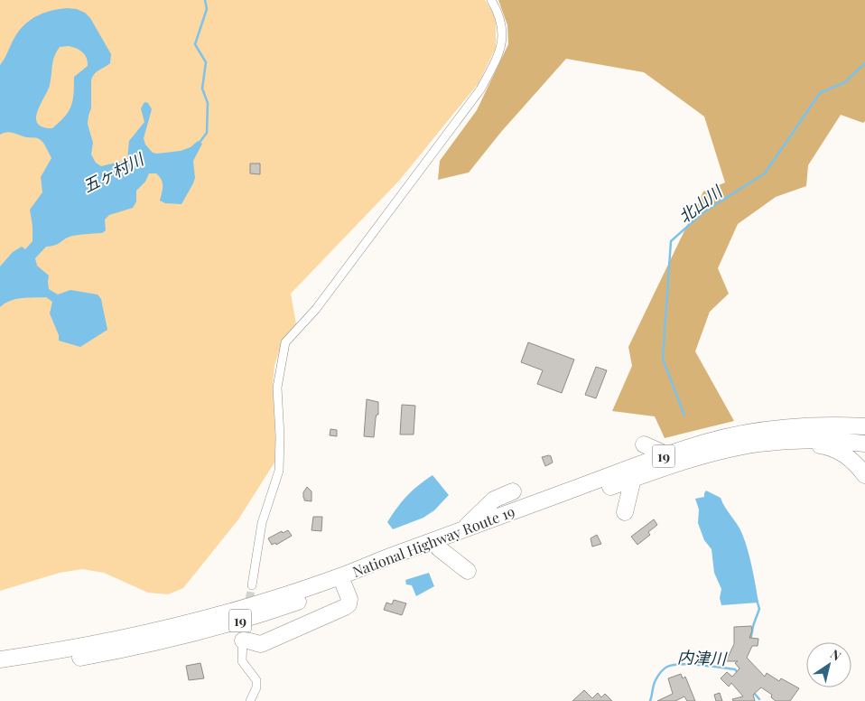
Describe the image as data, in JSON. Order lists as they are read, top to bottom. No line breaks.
{"streets":{"highway":["19","National Highway Route 19"]},"water":["五ヶ村川","北山川","内津川"],"north":"top right"}
